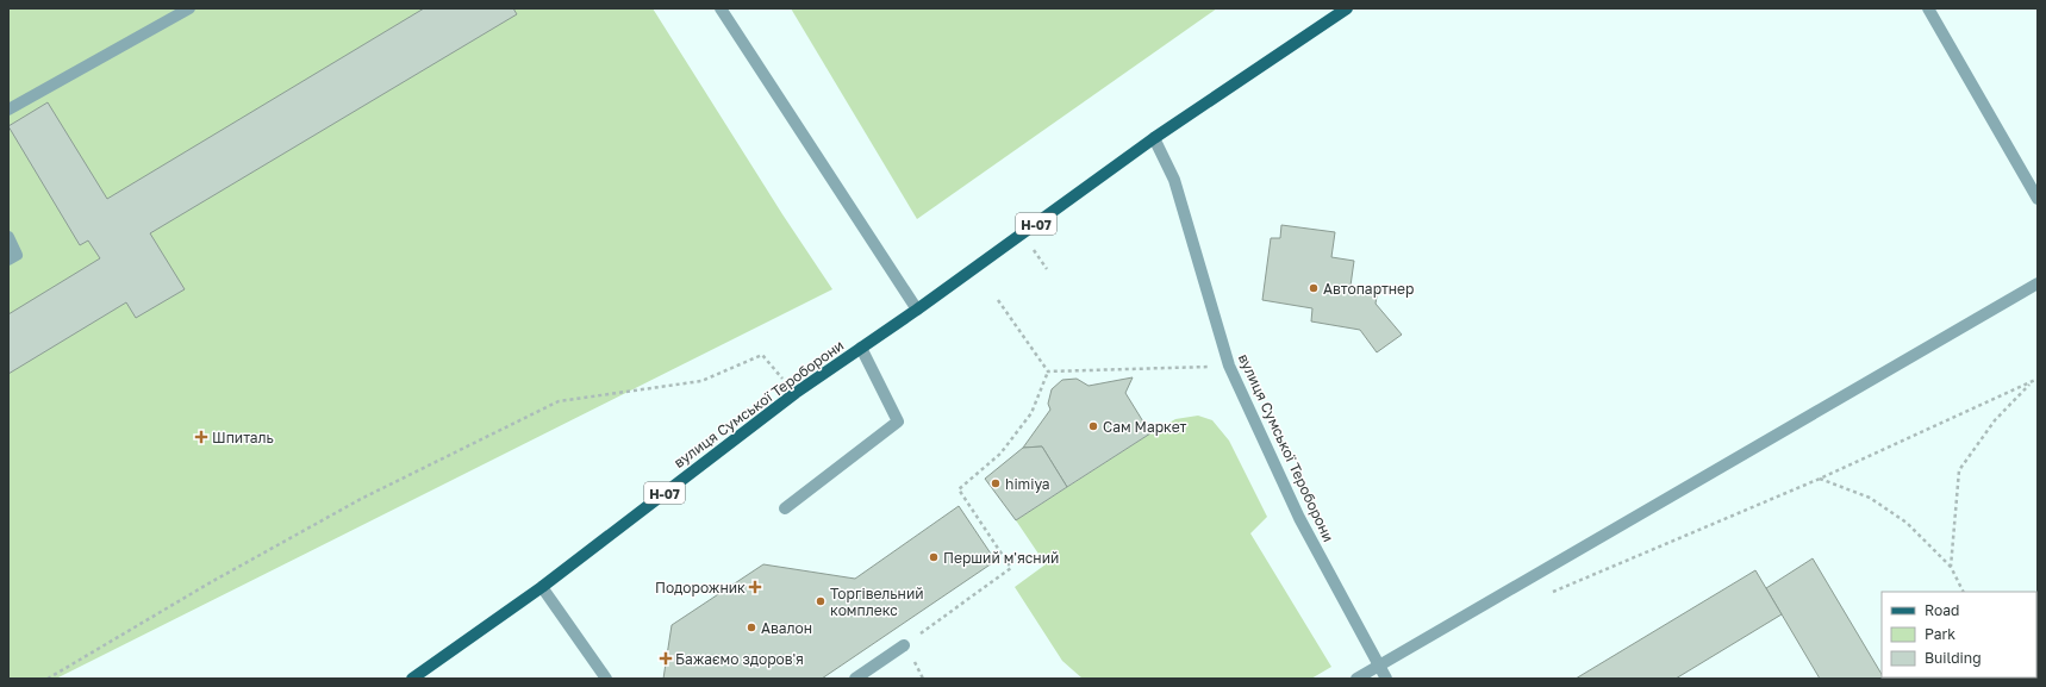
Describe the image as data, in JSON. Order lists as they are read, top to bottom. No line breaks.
{"streets":{"main road":["Н-07","вулиця Сумської Тероборони"]},"places":{"other":["Автопартнер","Сам Маркет","himiya","Перший м'ясний","Торгівельний комплекс","Авалон"],"health":["Шпиталь","Подорожник","Бажаємо здоров'я"]},"legend":["Road","Park","Building"]}
